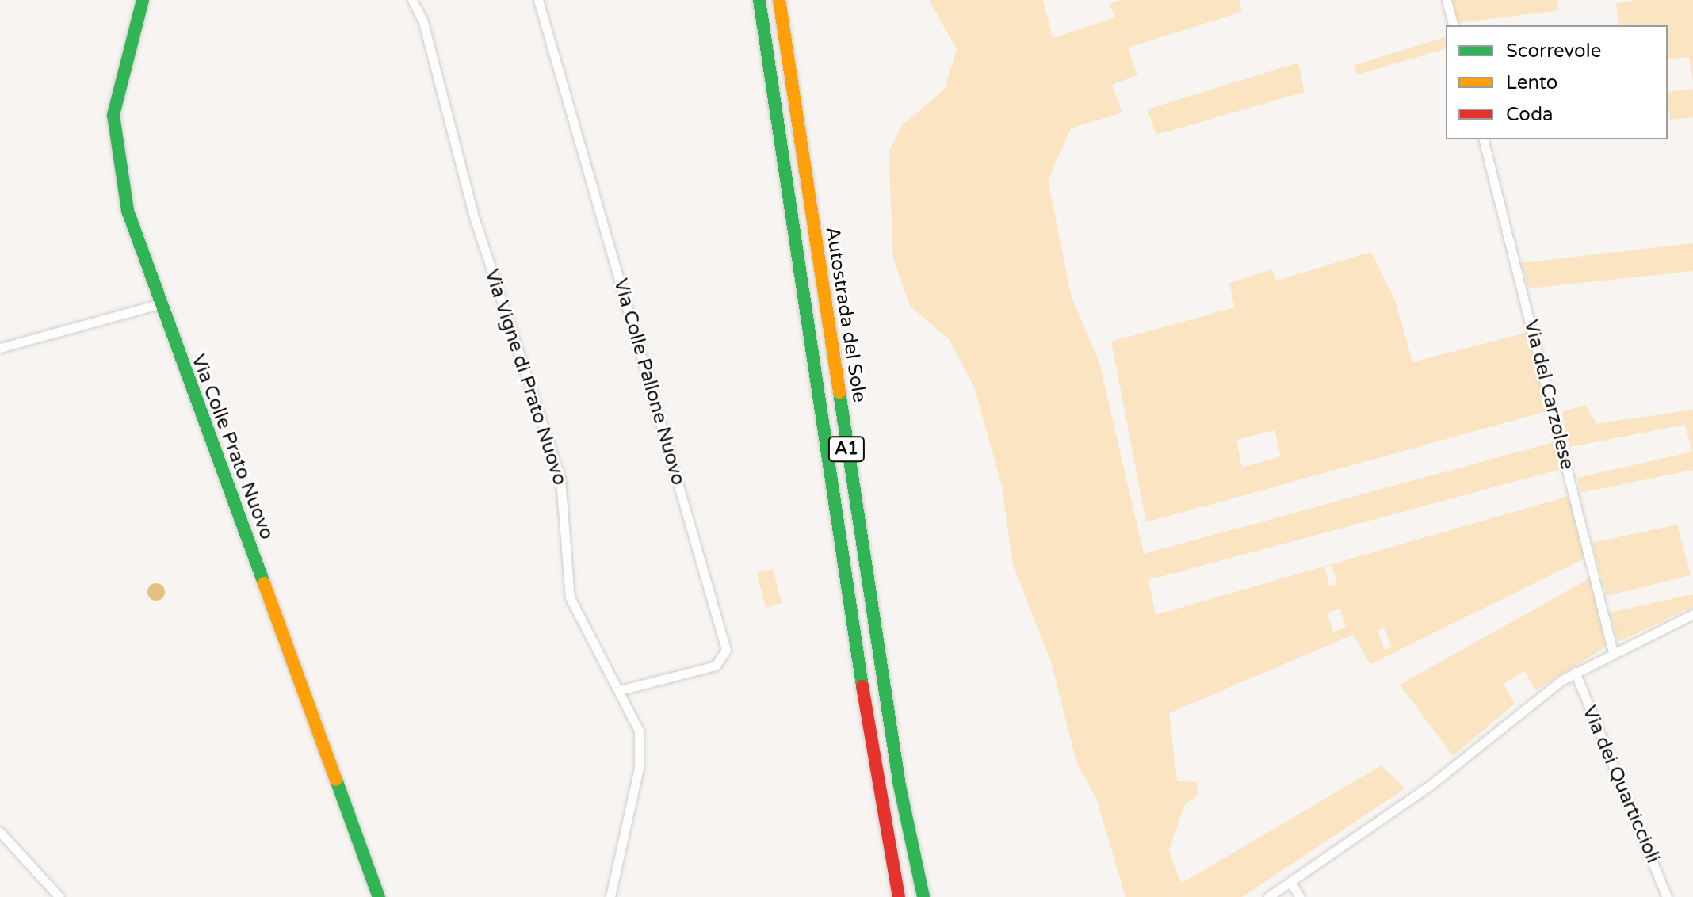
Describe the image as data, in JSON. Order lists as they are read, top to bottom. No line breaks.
{"streets":{"main road":["Autostrada del Sole","Via Colle Prato Nuovo","A1"],"street":["Via Vigne di Prato Nuovo","Via Colle Pallone Nuovo","Via del Carzolese","Via dei Quarticcioli"]},"crossings":[["Via Vigne di Prato Nuovo","Via Colle Pallone Nuovo"]],"legend":["Scorrevole","Lento","Coda"]}
